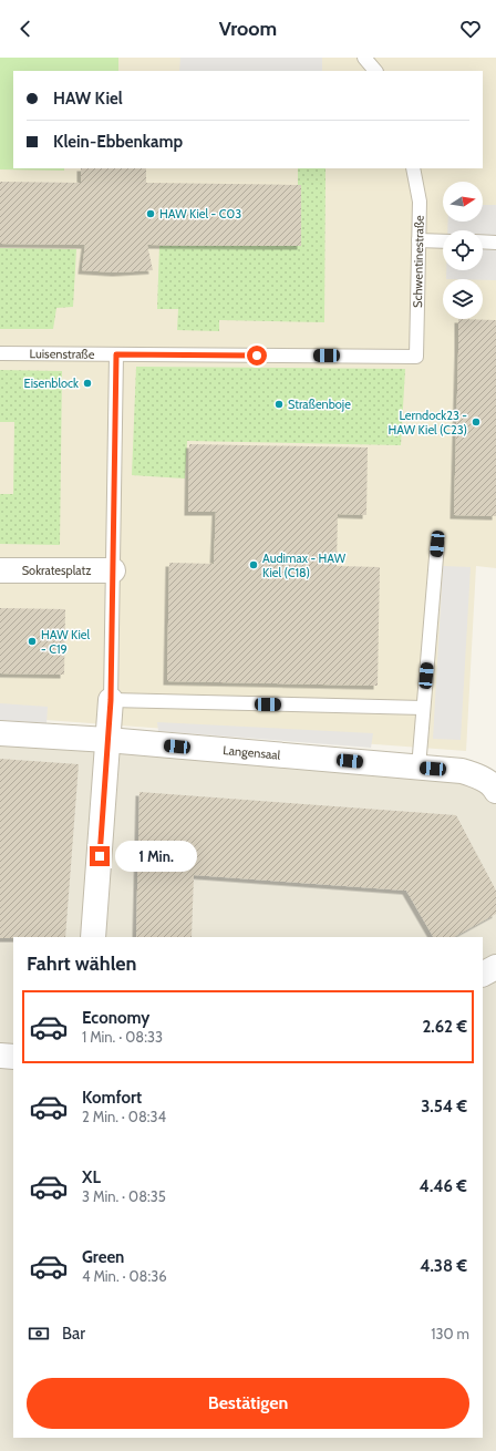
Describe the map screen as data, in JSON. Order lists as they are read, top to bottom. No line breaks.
{"streets":{"street":["Sokratesplatz","Langensaal"],"lane":["Schwentinestraße","Luisenstraße"]},"crossings":[["Schwentinestraße","Luisenstraße"]],"places":["HAW Kiel - C03","Eisenblock","Straßenboje","Lerndock23 - HAW Kiel (C23)","Audimax - HAW Kiel (C18)","HAW Kiel - C19"],"north":"right","page":{"header":"Vroom","banner":["HAW Kiel","Klein-Ebbenkamp"],"bubble":"1 Min.","heading":"Fahrt wählen","list":[{"name":"Economy","note":"1 Min. · 08:33","value":"2.62 €"},{"name":"Komfort","note":"2 Min. · 08:34","value":"3.54 €"},{"name":"XL","note":"3 Min. · 08:35","value":"4.46 €"},{"name":"Green","note":"4 Min. · 08:36","value":"4.38 €"}],"pay":["Bar","130 m"],"buttons":"Bestätigen"}}
